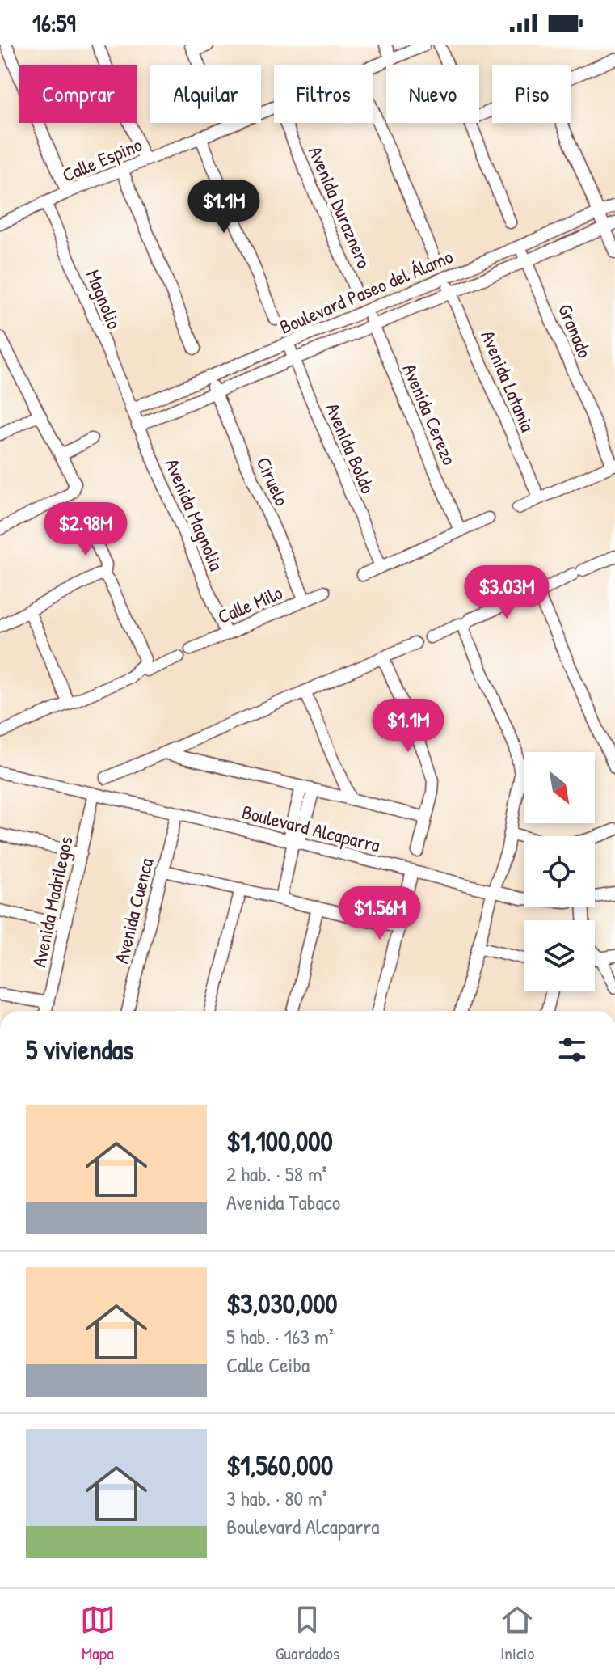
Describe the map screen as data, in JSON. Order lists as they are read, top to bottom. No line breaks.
{"streets":{"street":["Calle Espino","Avenida Duraznero","Boulevard Paseo del Álamo","Magnolio","Granado","Avenida Latania","Avenida Cerezo","Avenida Boldo","Ciruelo","Avenida Magnolia","Calle Milo","Boulevard Alcaparra","Avenida Madrilegos","Avenida Cuenca"]},"crossings":[["Calle Espino","Magnolio"],["Boulevard Paseo del Álamo","Magnolio"],["Boulevard Paseo del Álamo","Granado"],["Boulevard Paseo del Álamo","Avenida Latania"],["Boulevard Paseo del Álamo","Avenida Cerezo"],["Boulevard Paseo del Álamo","Avenida Boldo"],["Boulevard Paseo del Álamo","Ciruelo"],["Boulevard Paseo del Álamo","Avenida Magnolia"],["Magnolio","Avenida Magnolia"],["Ciruelo","Calle Milo"],["Avenida Magnolia","Calle Milo"],["Boulevard Alcaparra","Avenida Madrilegos"],["Boulevard Alcaparra","Avenida Cuenca"]],"north":"bottom right","page":{"status":"16:59","chip":["Comprar","Alquilar","Filtros","Nuevo","Piso"],"price":["$1.1M","$2.98M","$3.03M","$1.1M","$1.56M"],"heading":"5 viviendas","list":[{"name":"$1,100,000","note":"2 hab. · 58 m² · Avenida Tabaco"},{"name":"$3,030,000","note":"5 hab. · 163 m² · Calle Ceiba"},{"name":"$1,560,000","note":"3 hab. · 80 m² · Boulevard Alcaparra"}],"tabs":["Mapa","Guardados","Inicio"]}}
